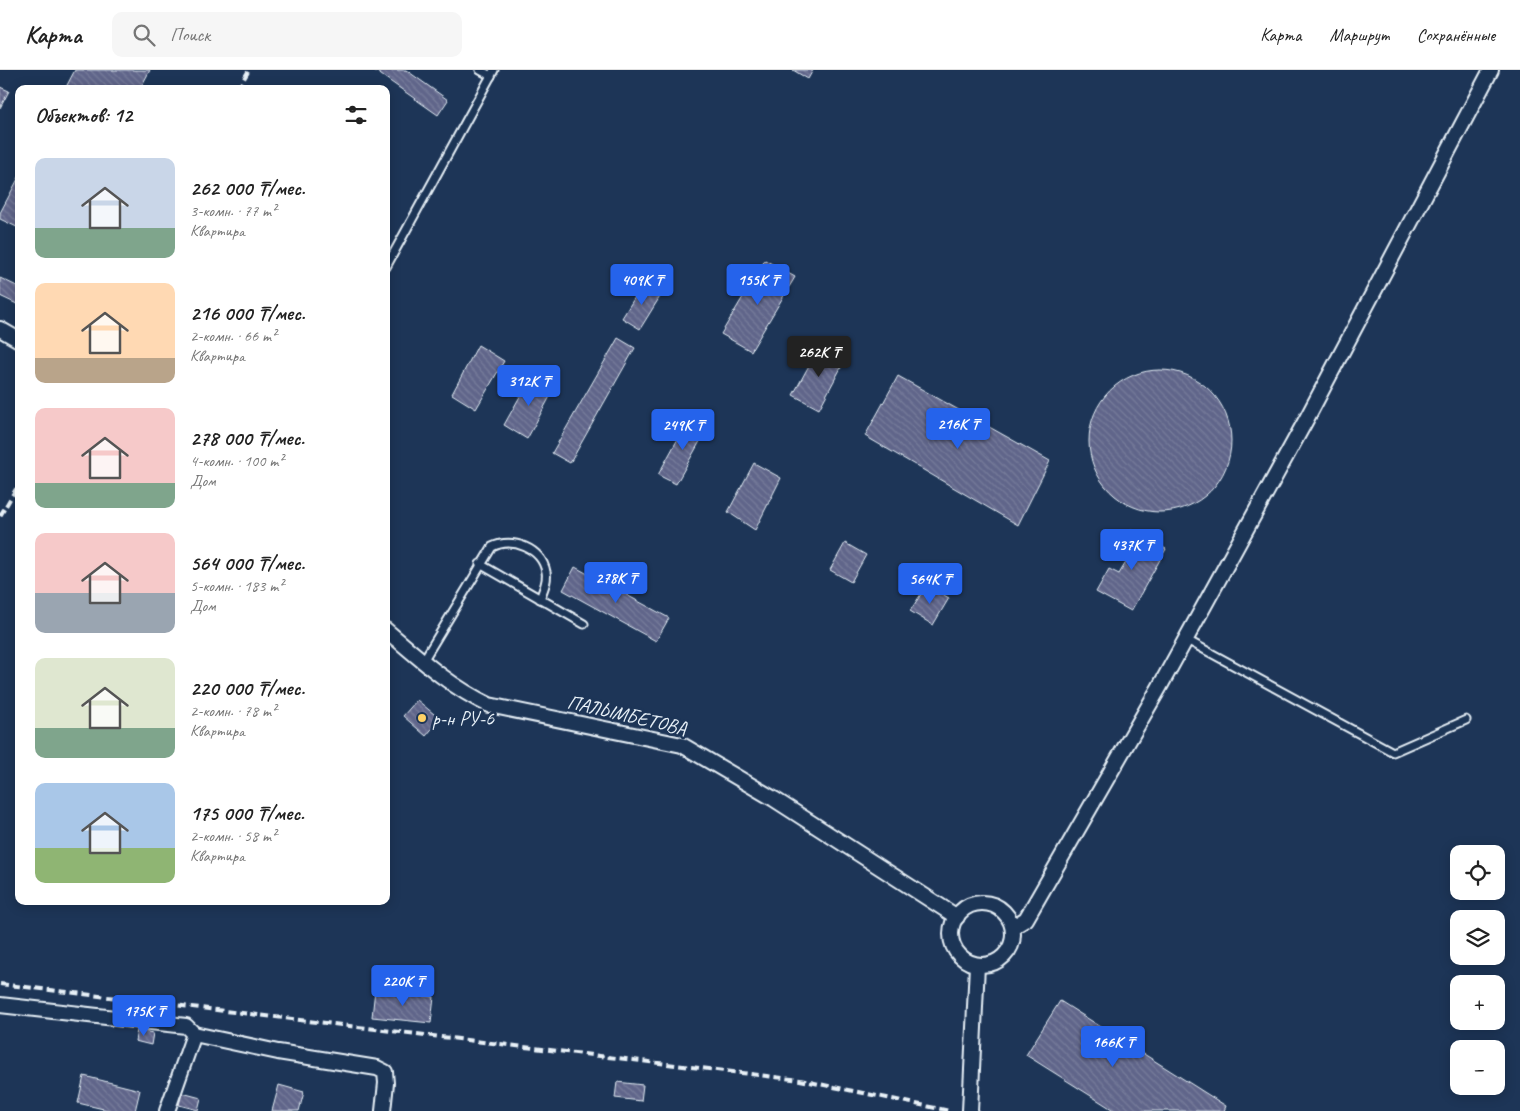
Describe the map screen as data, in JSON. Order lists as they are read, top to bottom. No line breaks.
{"streets":{"street":["ПАЛЫМБЕТОВА"]},"places":["р-н РУ-6"],"page":{"header":"Карта","search":"Поиск","nav":["Карта","Маршрут","Сохранённые"],"heading":"Объектов: 12","list":[{"name":"262 000 ₸/мес.","note":"3-комн. · 77 m² · Квартира"},{"name":"216 000 ₸/мес.","note":"2-комн. · 66 m² · Квартира"},{"name":"278 000 ₸/мес.","note":"4-комн. · 100 m² · Дом"},{"name":"564 000 ₸/мес.","note":"5-комн. · 183 m² · Дом"},{"name":"220 000 ₸/мес.","note":"2-комн. · 78 m² · Квартира"},{"name":"175 000 ₸/мес.","note":"2-комн. · 58 m² · Квартира"}],"price":["409K ₸","155K ₸","262K ₸","312K ₸","216K ₸","249K ₸","437K ₸","278K ₸","564K ₸","220K ₸","175K ₸","166K ₸"],"map_buttons":["+","−"]}}
